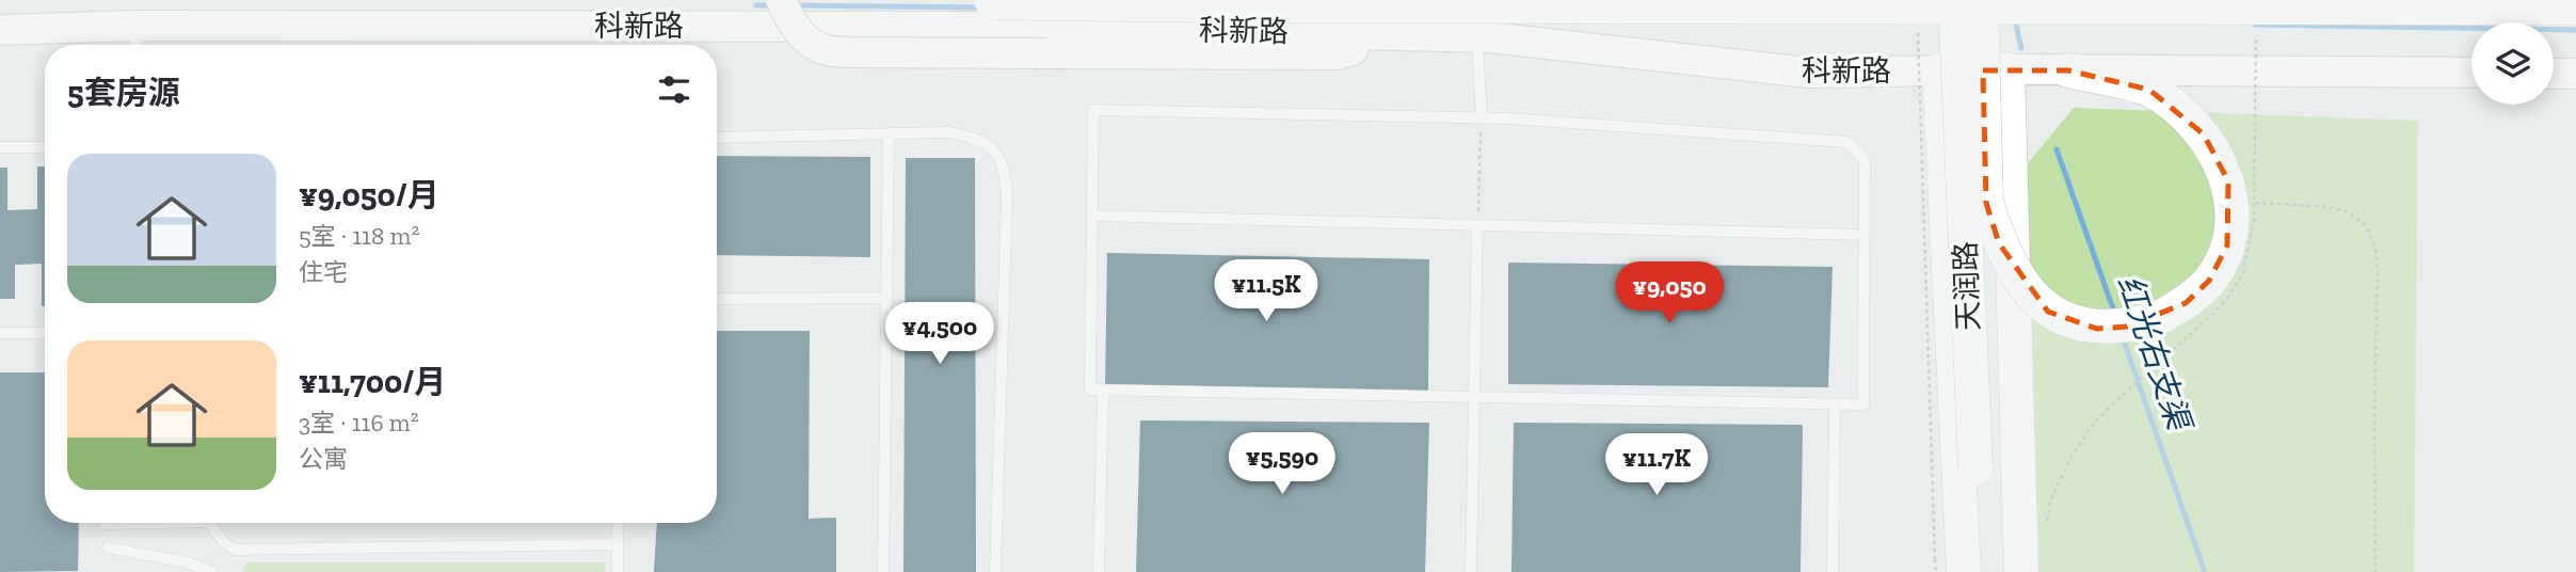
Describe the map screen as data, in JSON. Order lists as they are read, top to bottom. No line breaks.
{"streets":{"main road":["科新路","天润路"]},"water":["红光右支渠"],"page":{"heading":"5套房源","list":[{"name":"¥9,050/月","note":"5室 · 118 m² · 住宅"},{"name":"¥11,700/月","note":"3室 · 116 m² · 公寓"}],"price":["¥11.5K","¥9,050","¥4,500","¥5,590","¥11.7K"]}}
